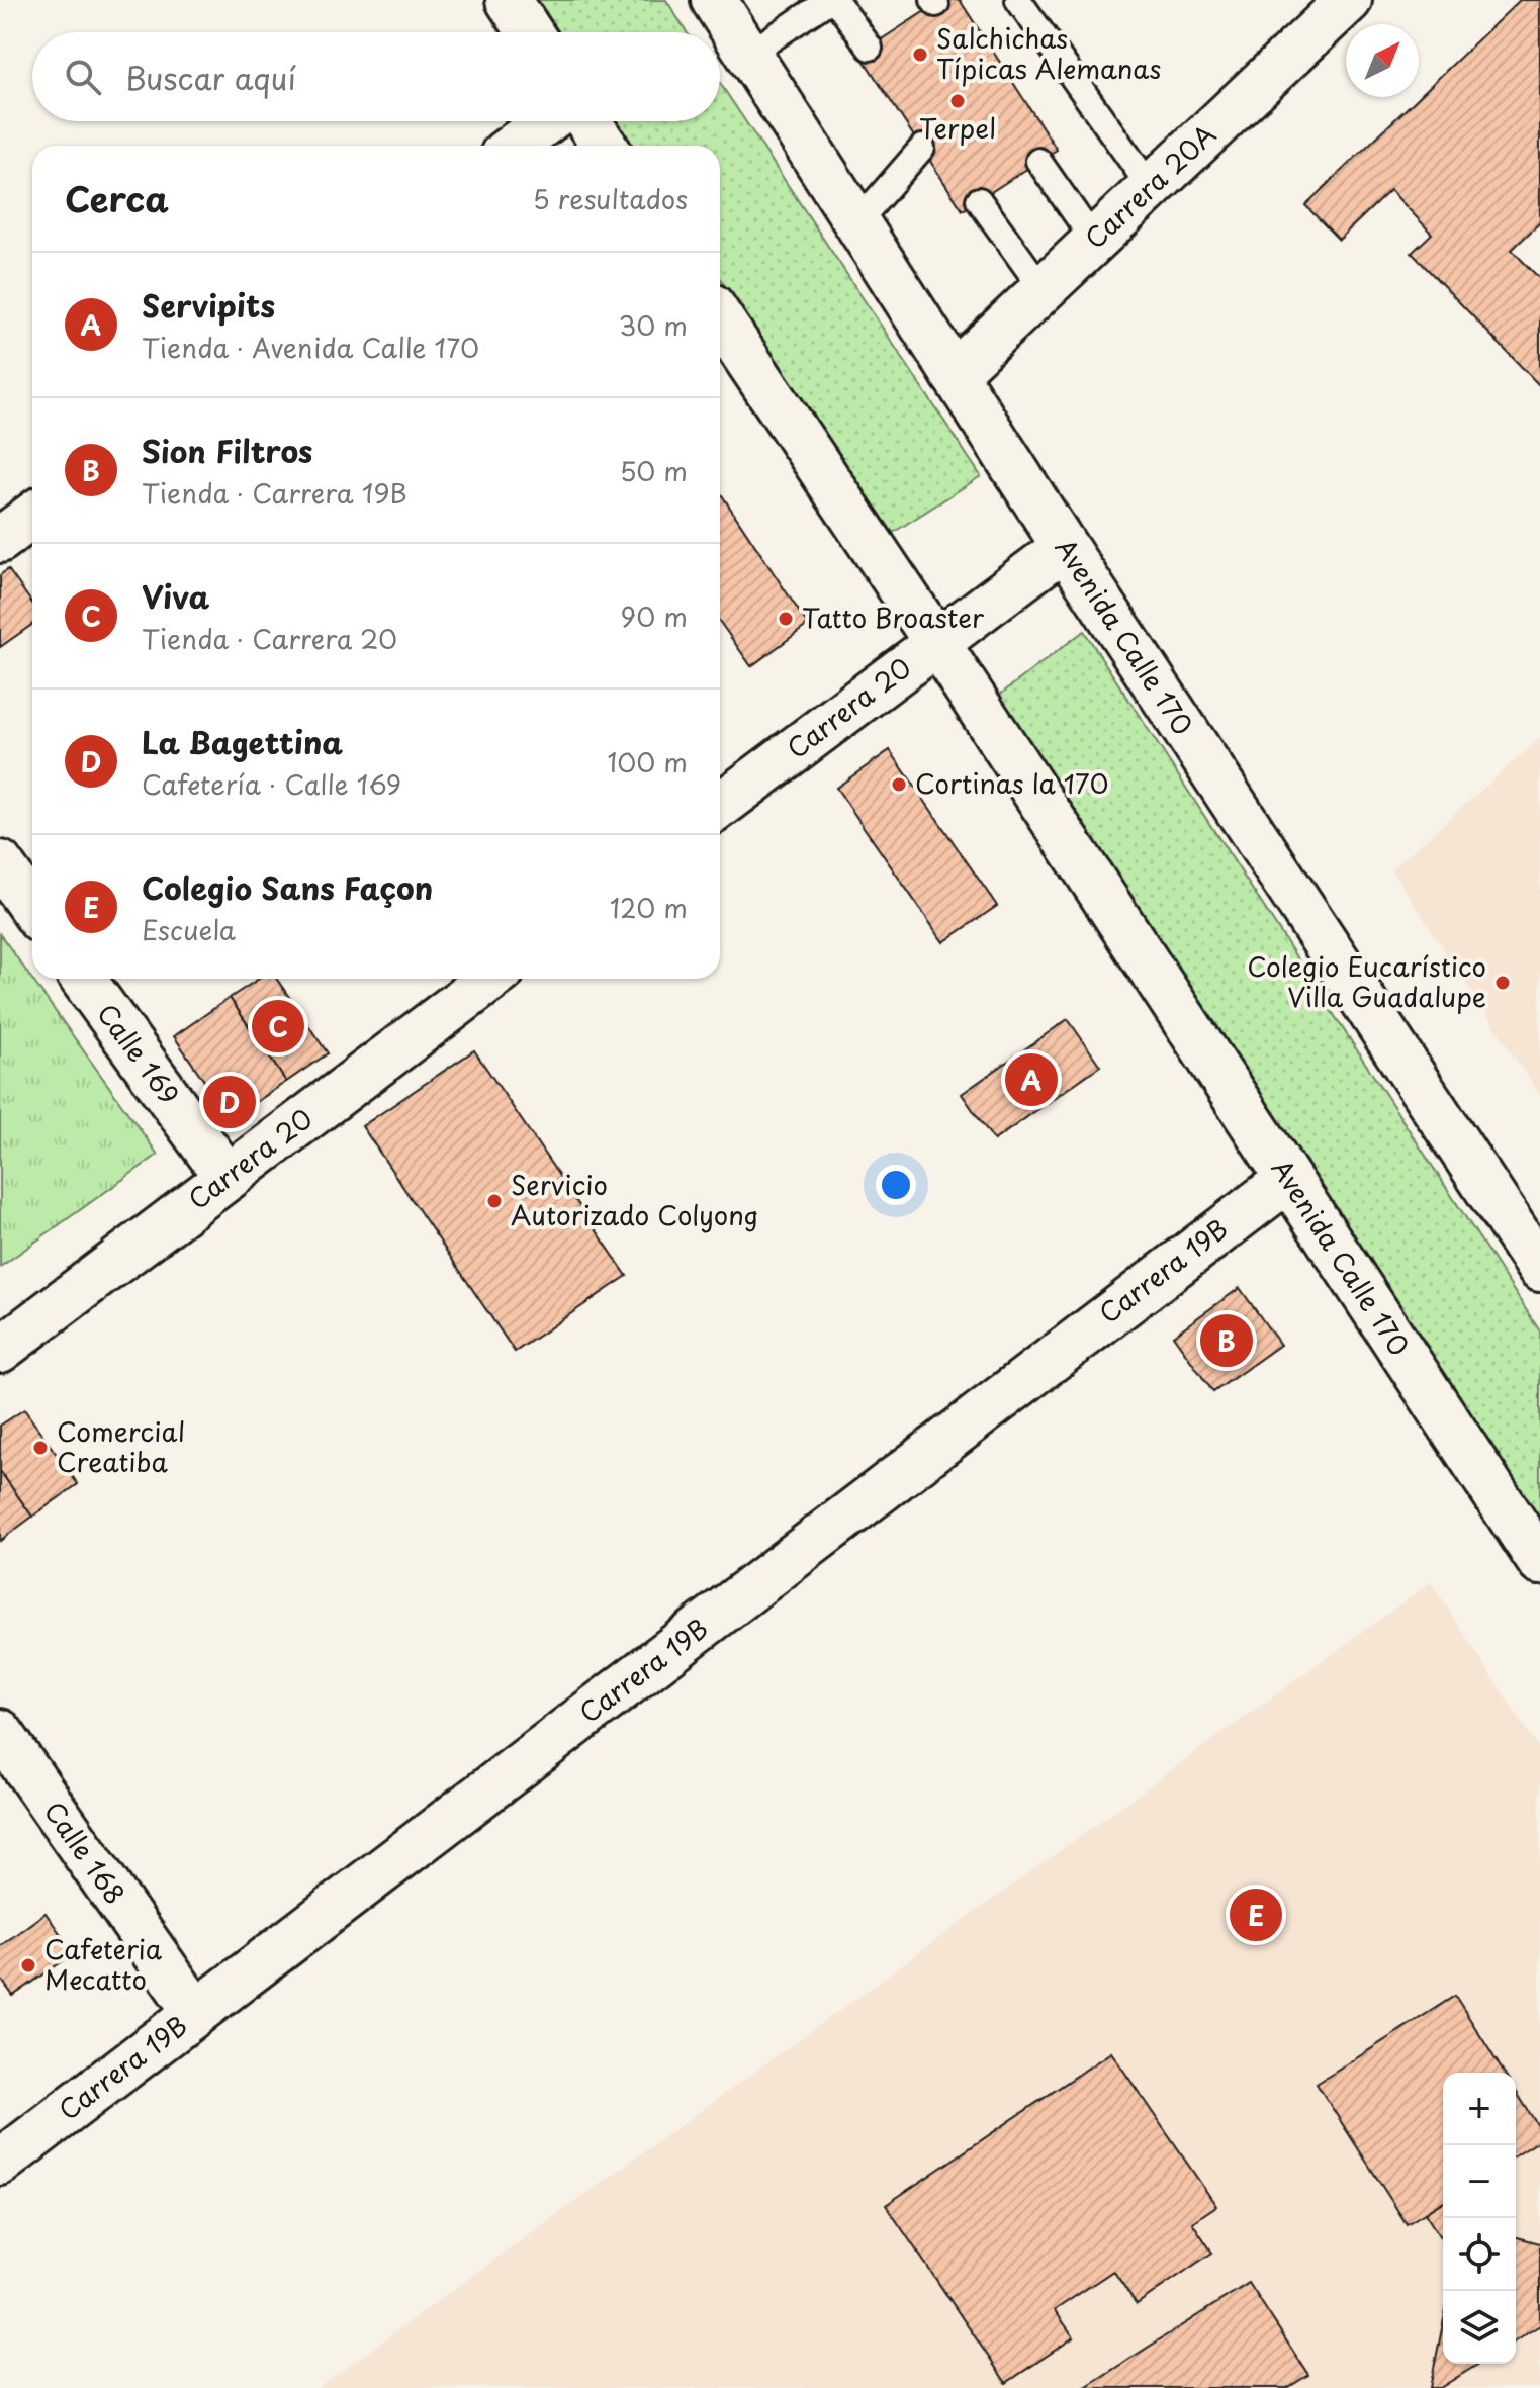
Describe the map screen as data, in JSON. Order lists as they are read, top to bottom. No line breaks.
{"streets":{"main road":["Carrera 20A","Avenida Calle 170","Carrera 20","Calle 169","Carrera 19B","Calle 168"]},"crossings":[["Carrera 20A","Avenida Calle 170"],["Avenida Calle 170","Carrera 20"],["Avenida Calle 170","Carrera 19B"],["Carrera 20","Calle 169"],["Carrera 19B","Calle 168"]],"places":["Salchichas Típicas Alemanas","Terpel","Tatto Broaster","Cortinas la 170","Colegio Eucarístico Villa Guadalupe","Servicio Autorizado Colyong","Comercial Creatiba","Cafeteria Mecatto"],"north":"top right","page":{"search":"Buscar aquí","heading":["Cerca","5 resultados"],"list":[{"mark":"A","name":"Servipits","note":"Tienda · Avenida Calle 170","value":"30 m"},{"mark":"B","name":"Sion Filtros","note":"Tienda · Carrera 19B","value":"50 m"},{"mark":"C","name":"Viva","note":"Tienda · Carrera 20","value":"90 m"},{"mark":"D","name":"La Bagettina","note":"Cafetería · Calle 169","value":"100 m"},{"mark":"E","name":"Colegio Sans Façon","note":"Escuela","value":"120 m"}],"pins":["C","A","D","B","E"],"map_buttons":["+","−"]}}
